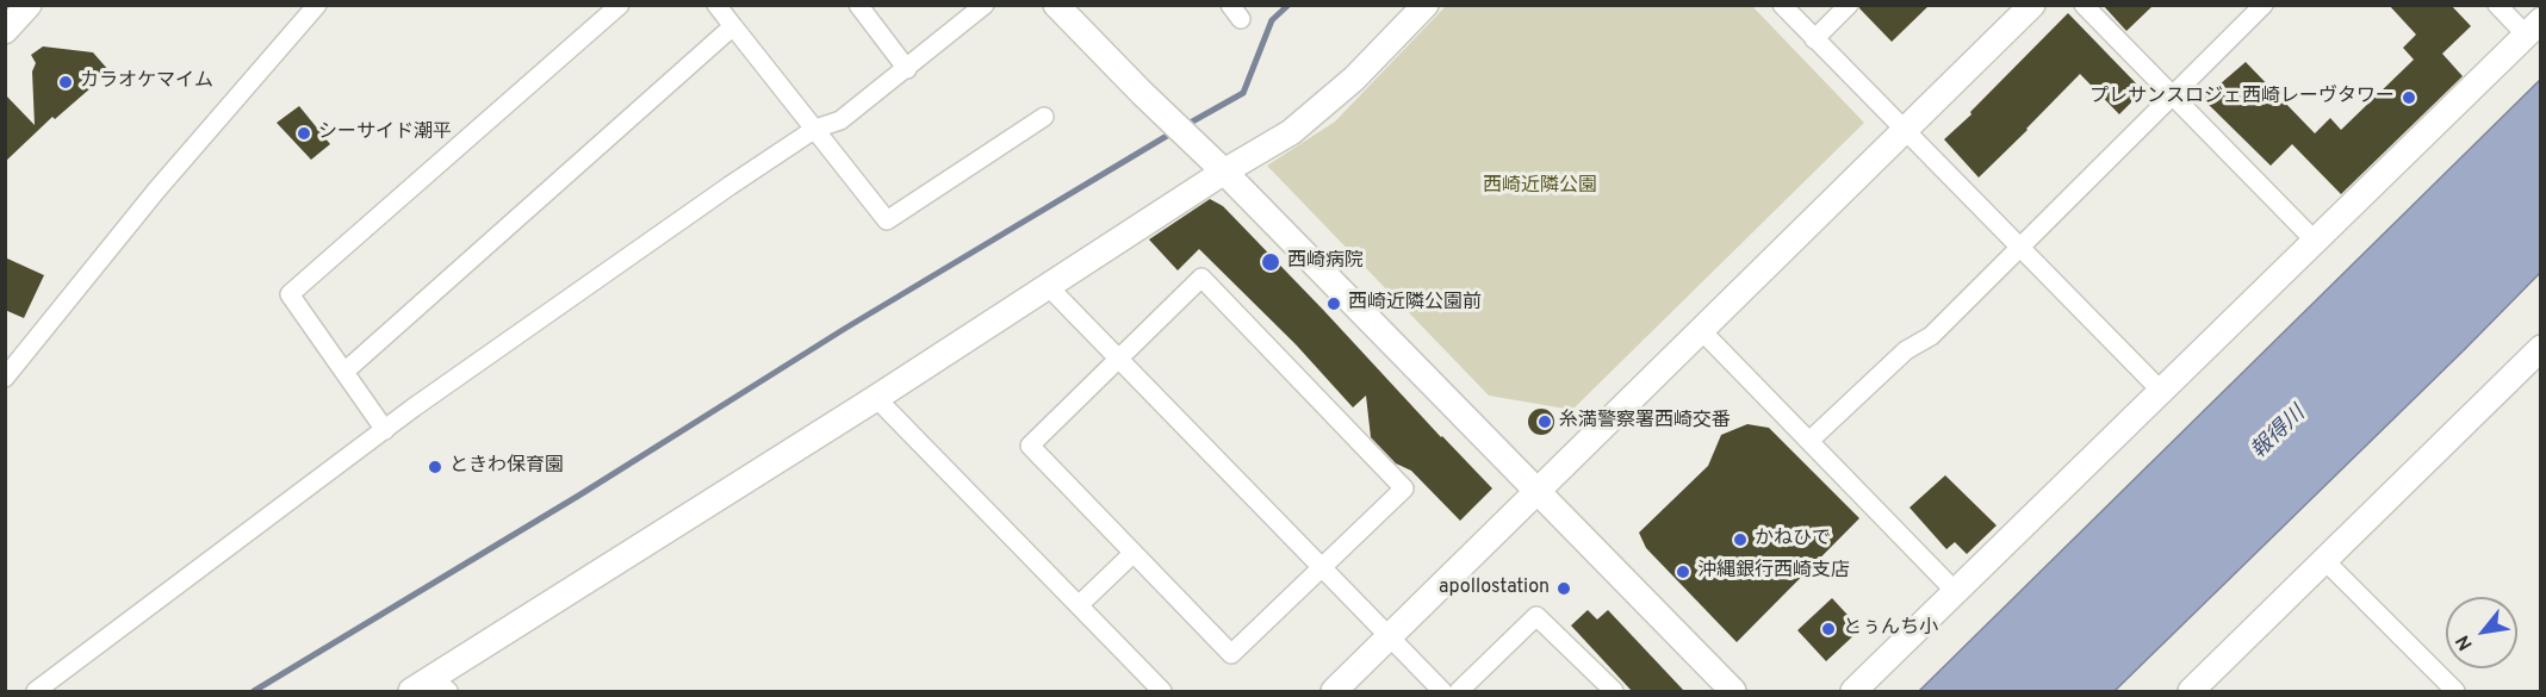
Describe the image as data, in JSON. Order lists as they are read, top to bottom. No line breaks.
{"water":["報得川"],"parks":["西崎近隣公園"],"places":["カラオケマイム","プレサンスロジェ西崎レーヴタワー","シーサイド潮平","西崎病院","西崎近隣公園前","糸満警察署西崎交番","ときわ保育園","かねひで","沖縄銀行西崎支店","apollostation","とぅんち小"],"north":"bottom left"}
